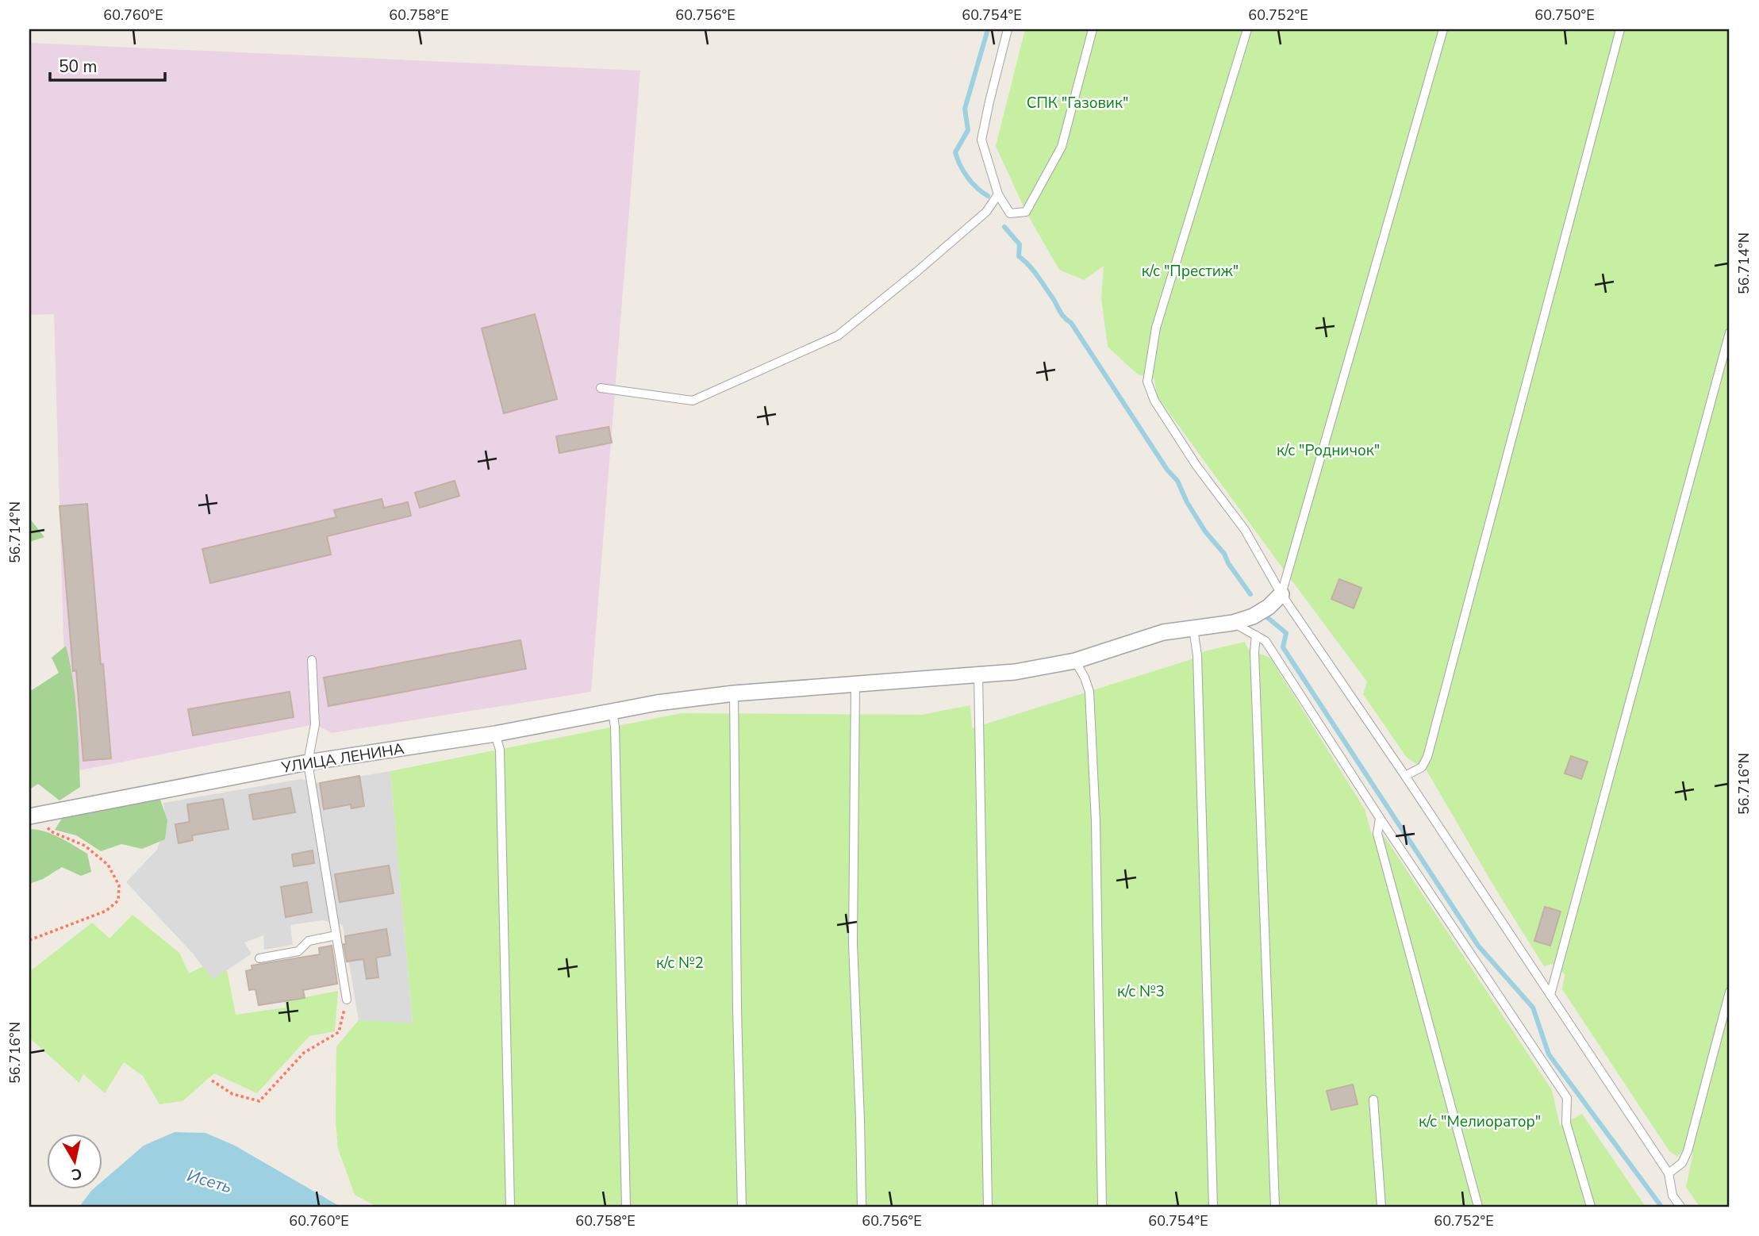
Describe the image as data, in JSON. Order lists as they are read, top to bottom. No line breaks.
{"streets":{"street":["УЛИЦА ЛЕНИНА"]},"water":["Исеть"],"parks":["СПК \"Газовик\"","к/с \"Престиж\"","к/с \"Родничок\"","к/с №2","к/с №3","к/с \"Мелиоратор\""],"scale_bar":"50 m","north":"bottom","coordinates":["60.760°E","60.758°E","60.756°E","60.754°E","60.752°E","60.750°E","56.714°N","56.716°N"]}
